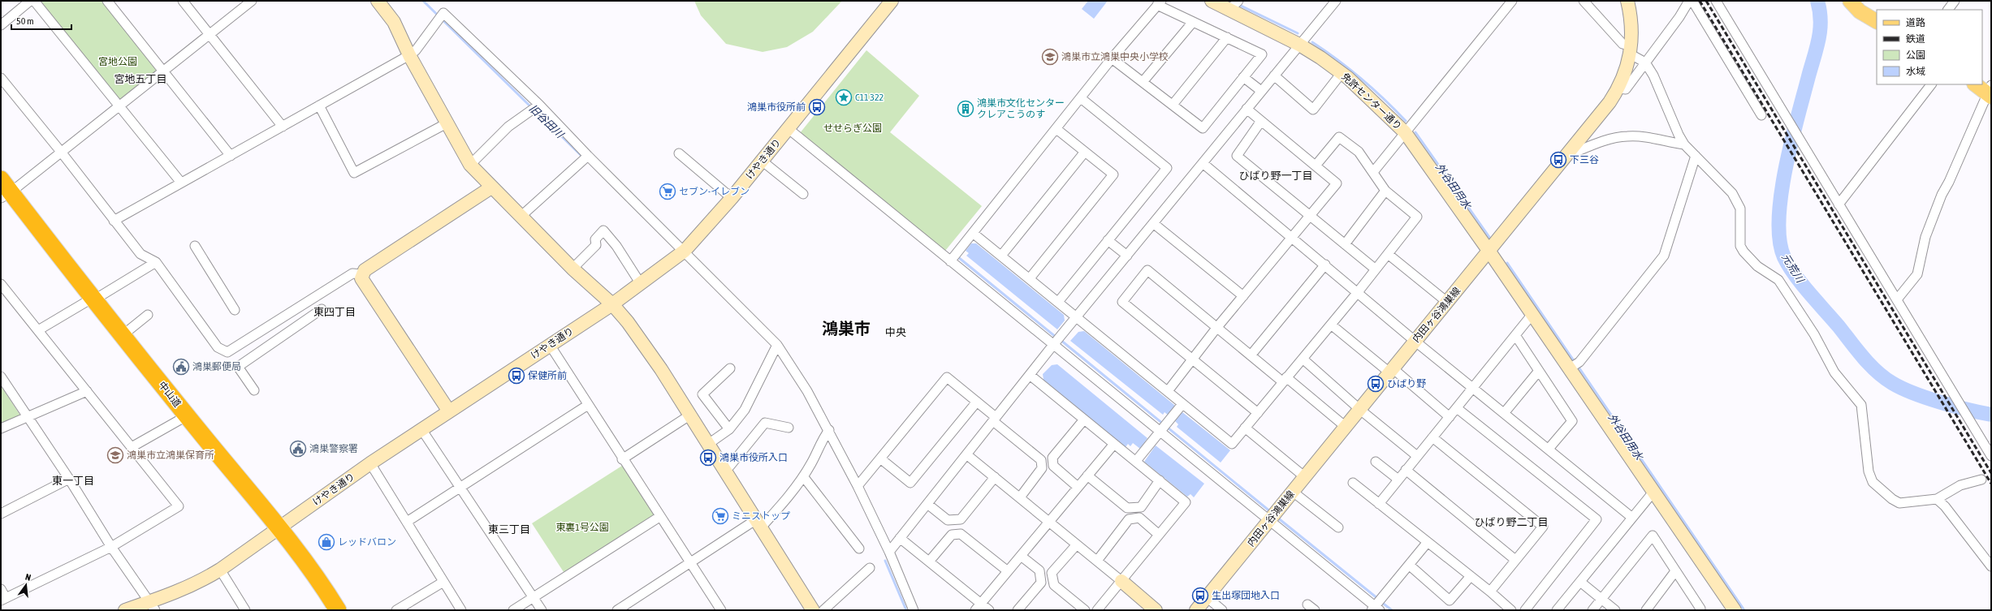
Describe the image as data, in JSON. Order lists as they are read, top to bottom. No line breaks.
{"streets":{"highway":["中山道"],"street":["免許センター通り","けやき通り","内田ヶ谷鴻巣線"]},"crossings":[["免許センター通り","内田ヶ谷鴻巣線"],["けやき通り","中山道"]],"districts":["宮地五丁目","ひばり野一丁目","東四丁目","鴻巣市","中央","東一丁目","ひばり野二丁目","東三丁目"],"water":["旧谷田川","外谷田用水","元荒川"],"parks":["宮地公園","せせらぎ公園","東裏1号公園"],"places":{"school or university":["鴻巣市立鴻巣中央小学校","鴻巣市立鴻巣保育所"],"place":["C11 322"],"bus stop":["鴻巣市役所前","下三谷","保健所前","ひばり野","鴻巣市役所入口","生出塚団地入口"],"building":["鴻巣市文化センター クレアこうのす"],"supermarket":["セブン-イレブン","ミニストップ"],"public building":["鴻巣郵便局","鴻巣警察署"],"shop":["レッドバロン"]},"legend":["道路","鉄道","公園","水域"],"scale_bar":"50 m","north":"top"}
